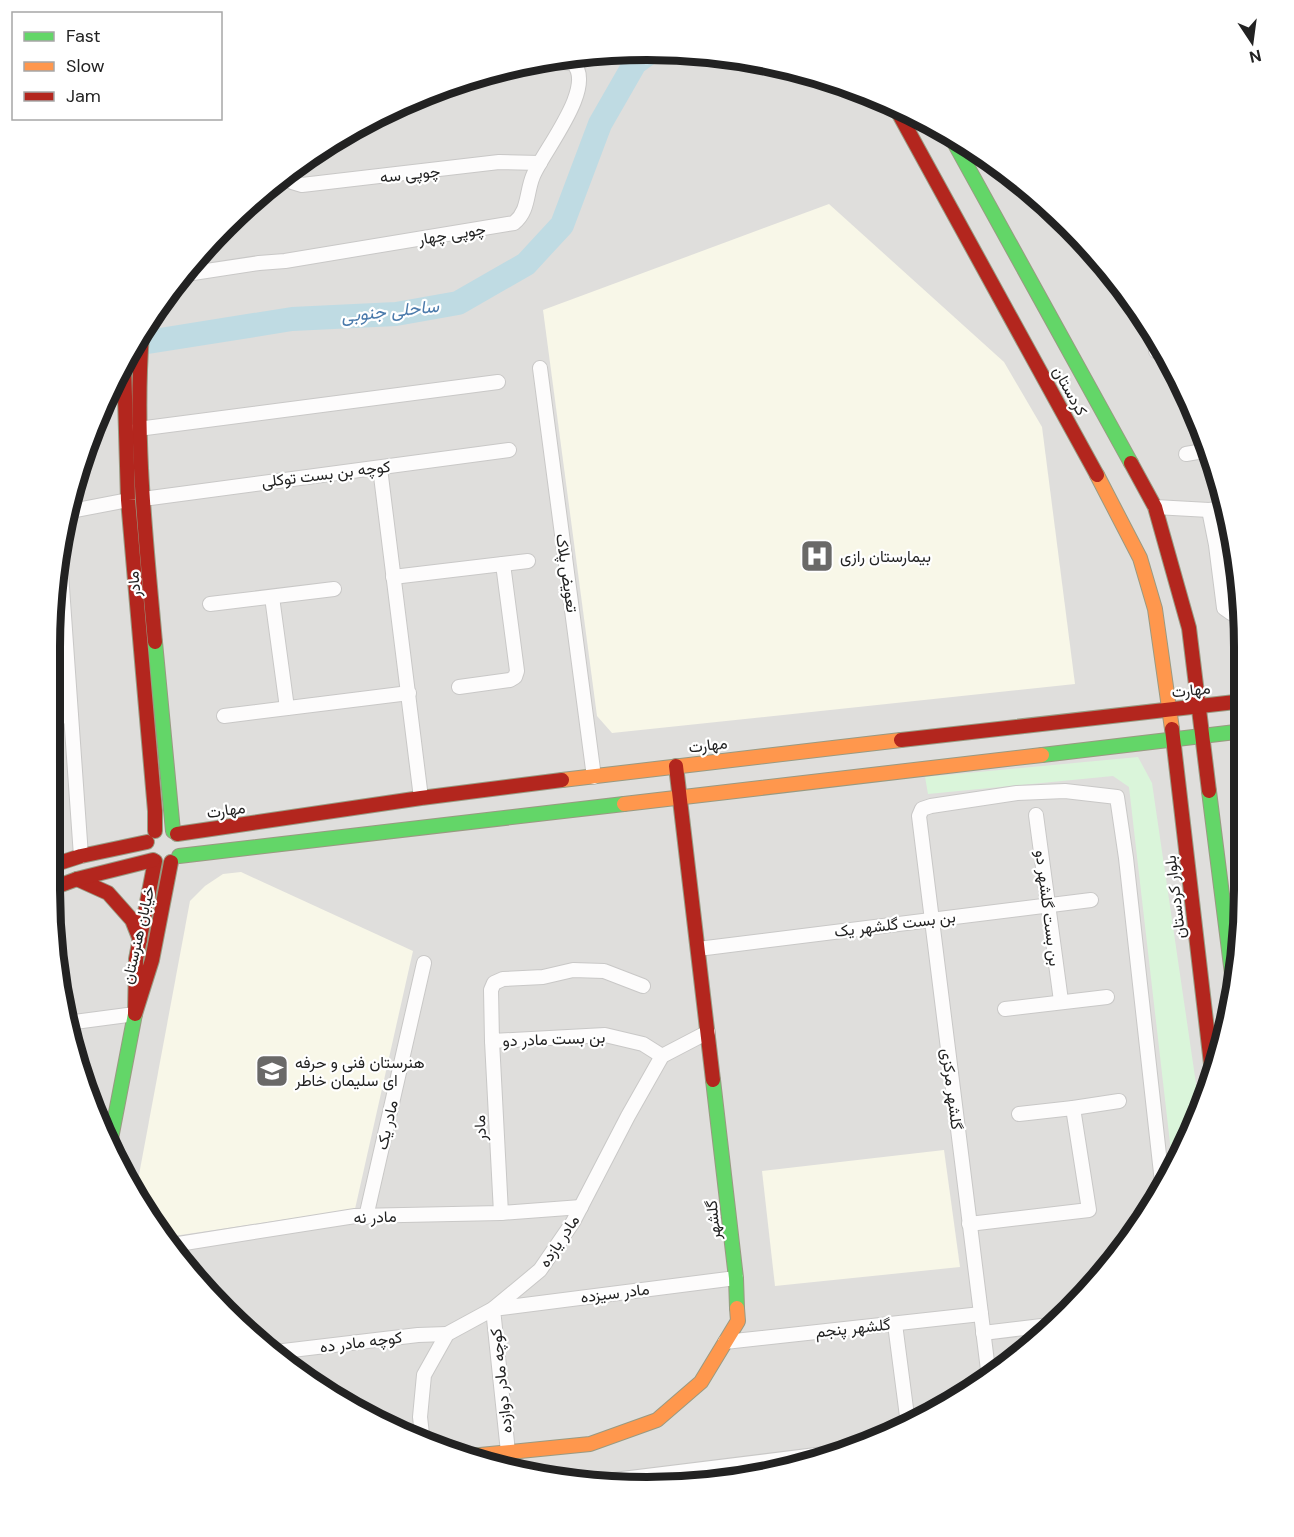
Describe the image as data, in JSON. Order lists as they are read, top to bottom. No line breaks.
{"streets":{"main road":["کردستان","مادر","مهارت","بلوار کردستان","خیابان هنرستان","گلشهر"],"street":["چوپی سه","چوپی چهار","کوچه بن بست توکلی","تعویض پلاک","بن بست گلشهر دو","بن بست گلشهر یک","بن بست مادر دو","گلشهر مرکزی","مادر یک","مادر نه","مادر یازده","مادر سیزده","گلشهر پنجم","کوچه مادر ده","کوچه مادر دوازده"]},"crossings":[["چوپی سه","چوپی چهار"],["کردستان","مهارت"],["کردستان","بلوار کردستان"],["کوچه بن بست توکلی","مادر"],["تعویض پلاک","مهارت"],["مادر","مهارت"],["مادر","خیابان هنرستان"],["مادر","بن بست مادر دو"],["مادر","مادر نه"],["مهارت","بلوار کردستان"],["مهارت","خیابان هنرستان"],["مهارت","گلشهر"],["بن بست گلشهر دو","بن بست گلشهر یک"],["بن بست گلشهر یک","گلشهر مرکزی"],["بن بست گلشهر یک","گلشهر"],["بن بست مادر دو","مادر یازده"],["گلشهر مرکزی","گلشهر پنجم"],["مادر یک","مادر نه"],["مادر نه","مادر یازده"],["گلشهر","مادر سیزده"],["گلشهر","گلشهر پنجم"],["گلشهر","کوچه مادر دوازده"],["مادر یازده","مادر سیزده"],["مادر یازده","کوچه مادر ده"],["مادر یازده","کوچه مادر دوازده"],["مادر سیزده","کوچه مادر دوازده"]],"water":["ساحلی جنوبی"],"places":{"hospital":["بیمارستان رازی"],"school or university":["هنرستان فنی و حرفه ای سلیمان خاطر"]},"legend":["Fast","Slow","Jam"],"north":"bottom"}
